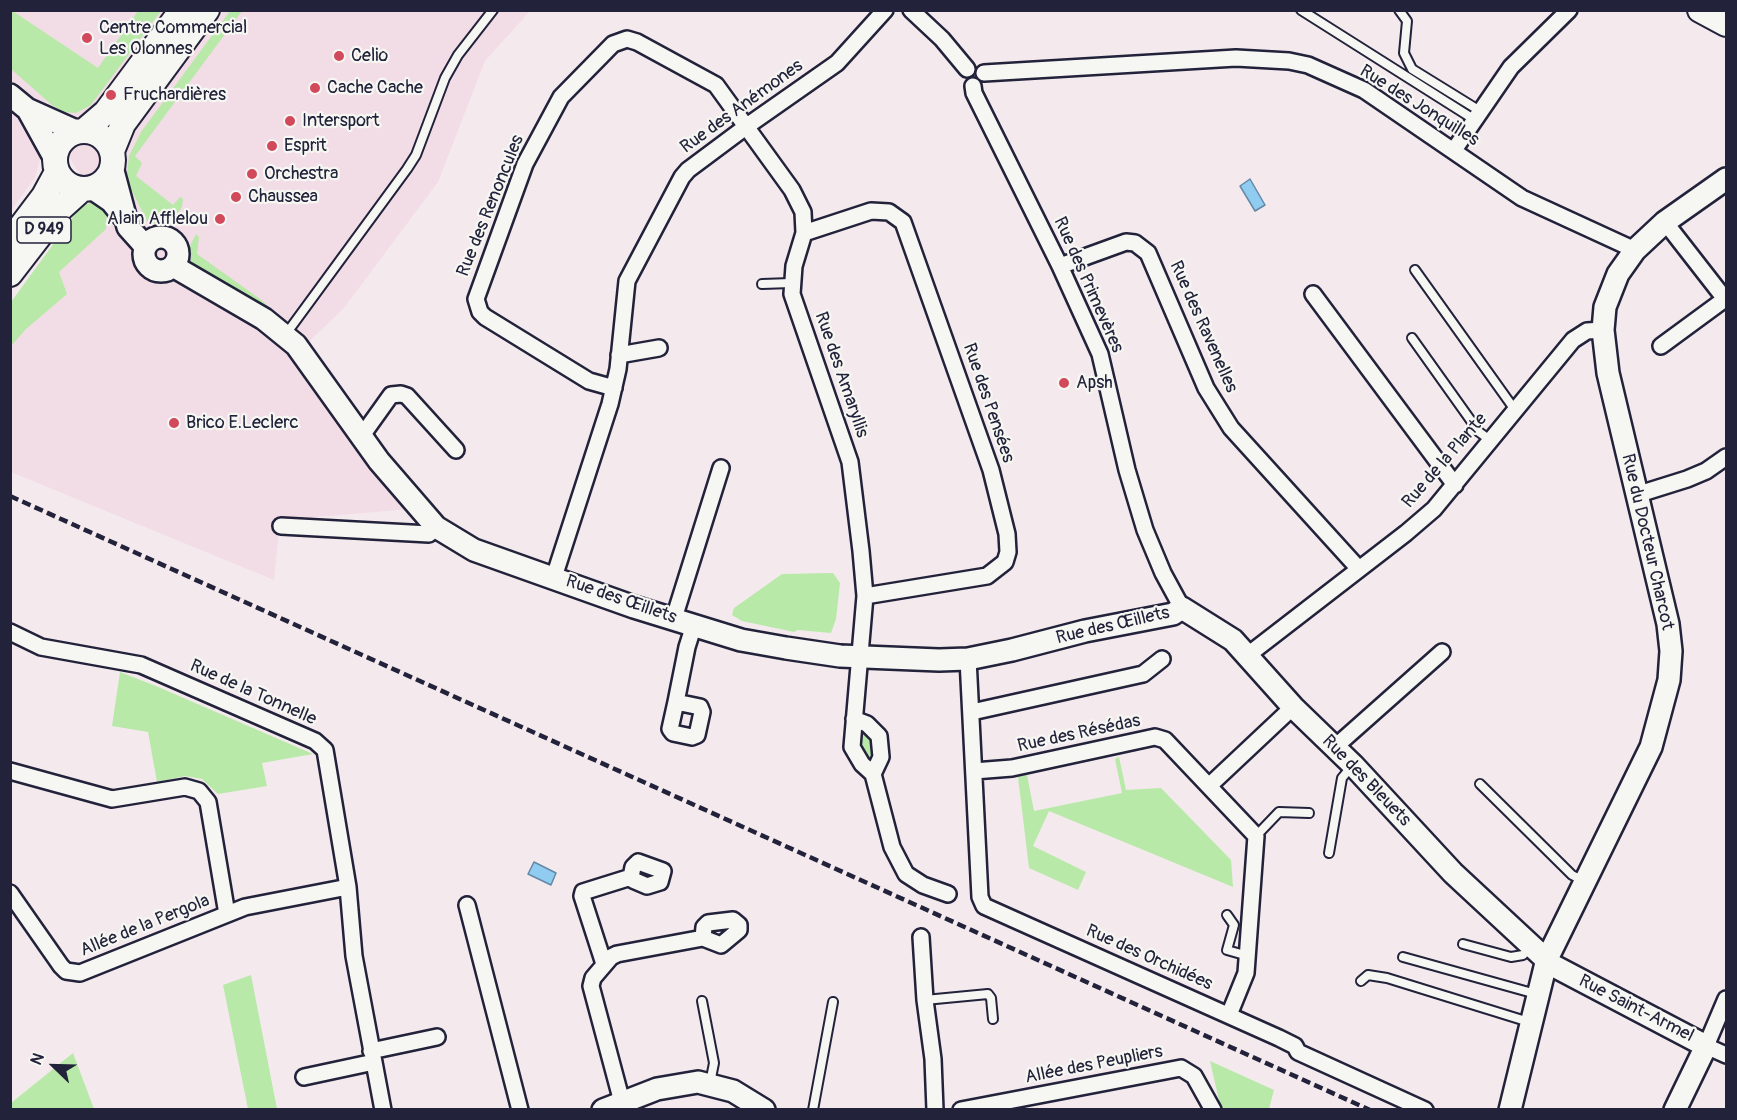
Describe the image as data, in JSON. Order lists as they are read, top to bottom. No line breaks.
{"streets":{"main road":["D 949"],"street":["Rue des Jonquilles","Rue des Anémones","Rue des Renoncules","Rue des Primevères","Rue des Ravenelles","Rue des Amaryllis","Rue des Pensées","Rue de la Plante","Rue du Docteur Charcot","Rue des Œillets","Rue de la Tonnelle","Rue des Résédas","Rue des Bleuets","Allée de la Pergola","Rue des Orchidées","Rue Saint-Armel","Allée des Peupliers"]},"crossings":[["Rue des Jonquilles","Rue des Primevères"],["Rue des Jonquilles","Rue du Docteur Charcot"],["Rue des Anémones","Rue des Renoncules"],["Rue des Anémones","Rue des Amaryllis"],["Rue des Anémones","Rue des Œillets"],["Rue des Renoncules","Rue des Amaryllis"],["Rue des Primevères","Rue des Ravenelles"],["Rue des Primevères","Rue des Œillets"],["Rue des Primevères","Rue des Bleuets"],["Rue des Ravenelles","Rue de la Plante"],["Rue des Amaryllis","Rue des Pensées"],["Rue des Amaryllis","Rue des Œillets"],["Rue de la Plante","Rue du Docteur Charcot"],["Rue de la Plante","Rue des Bleuets"],["Rue du Docteur Charcot","Rue des Bleuets"],["Rue du Docteur Charcot","Rue Saint-Armel"],["Rue des Œillets","Rue des Bleuets"],["Rue de la Tonnelle","Allée de la Pergola"],["Rue des Résédas","Rue des Orchidées"],["Rue des Bleuets","Rue Saint-Armel"]],"places":["Centre Commercial Les Olonnes","Celio","Cache Cache","Fruchardières","Intersport","Esprit","Orchestra","Chaussea","Alain Afflelou","Apsh","Brico E.Leclerc"],"north":"top left"}
